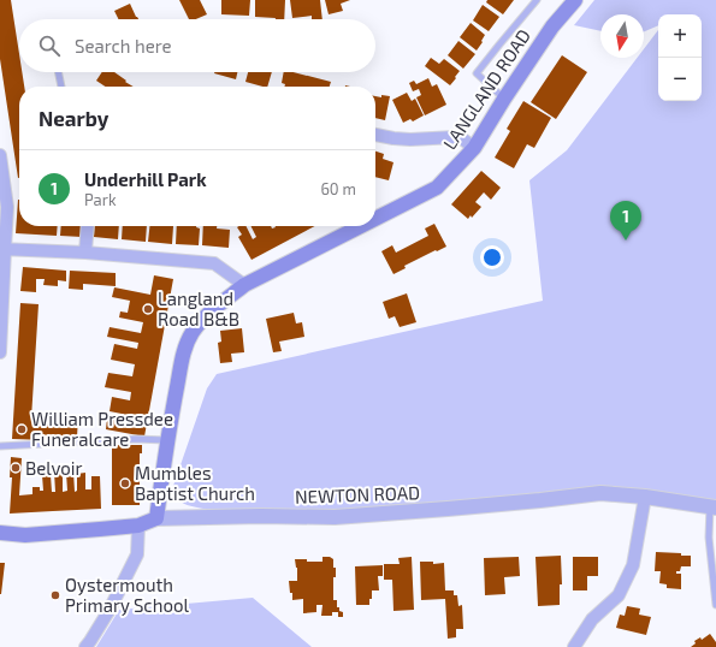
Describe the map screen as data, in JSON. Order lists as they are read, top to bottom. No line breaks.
{"streets":{"main road":["LANGLAND ROAD","NEWTON ROAD"]},"crossings":[["LANGLAND ROAD","NEWTON ROAD"]],"places":["Langland Road B&B","William Pressdee Funeralcare","Belvoir","Mumbles Baptist Church","Oystermouth Primary School"],"north":"bottom","page":{"map_buttons":["+","−"],"search":"Search here","heading":"Nearby","list":[{"mark":"1","name":"Underhill Park","note":"Park","value":"60 m"}],"pins":"1"}}
